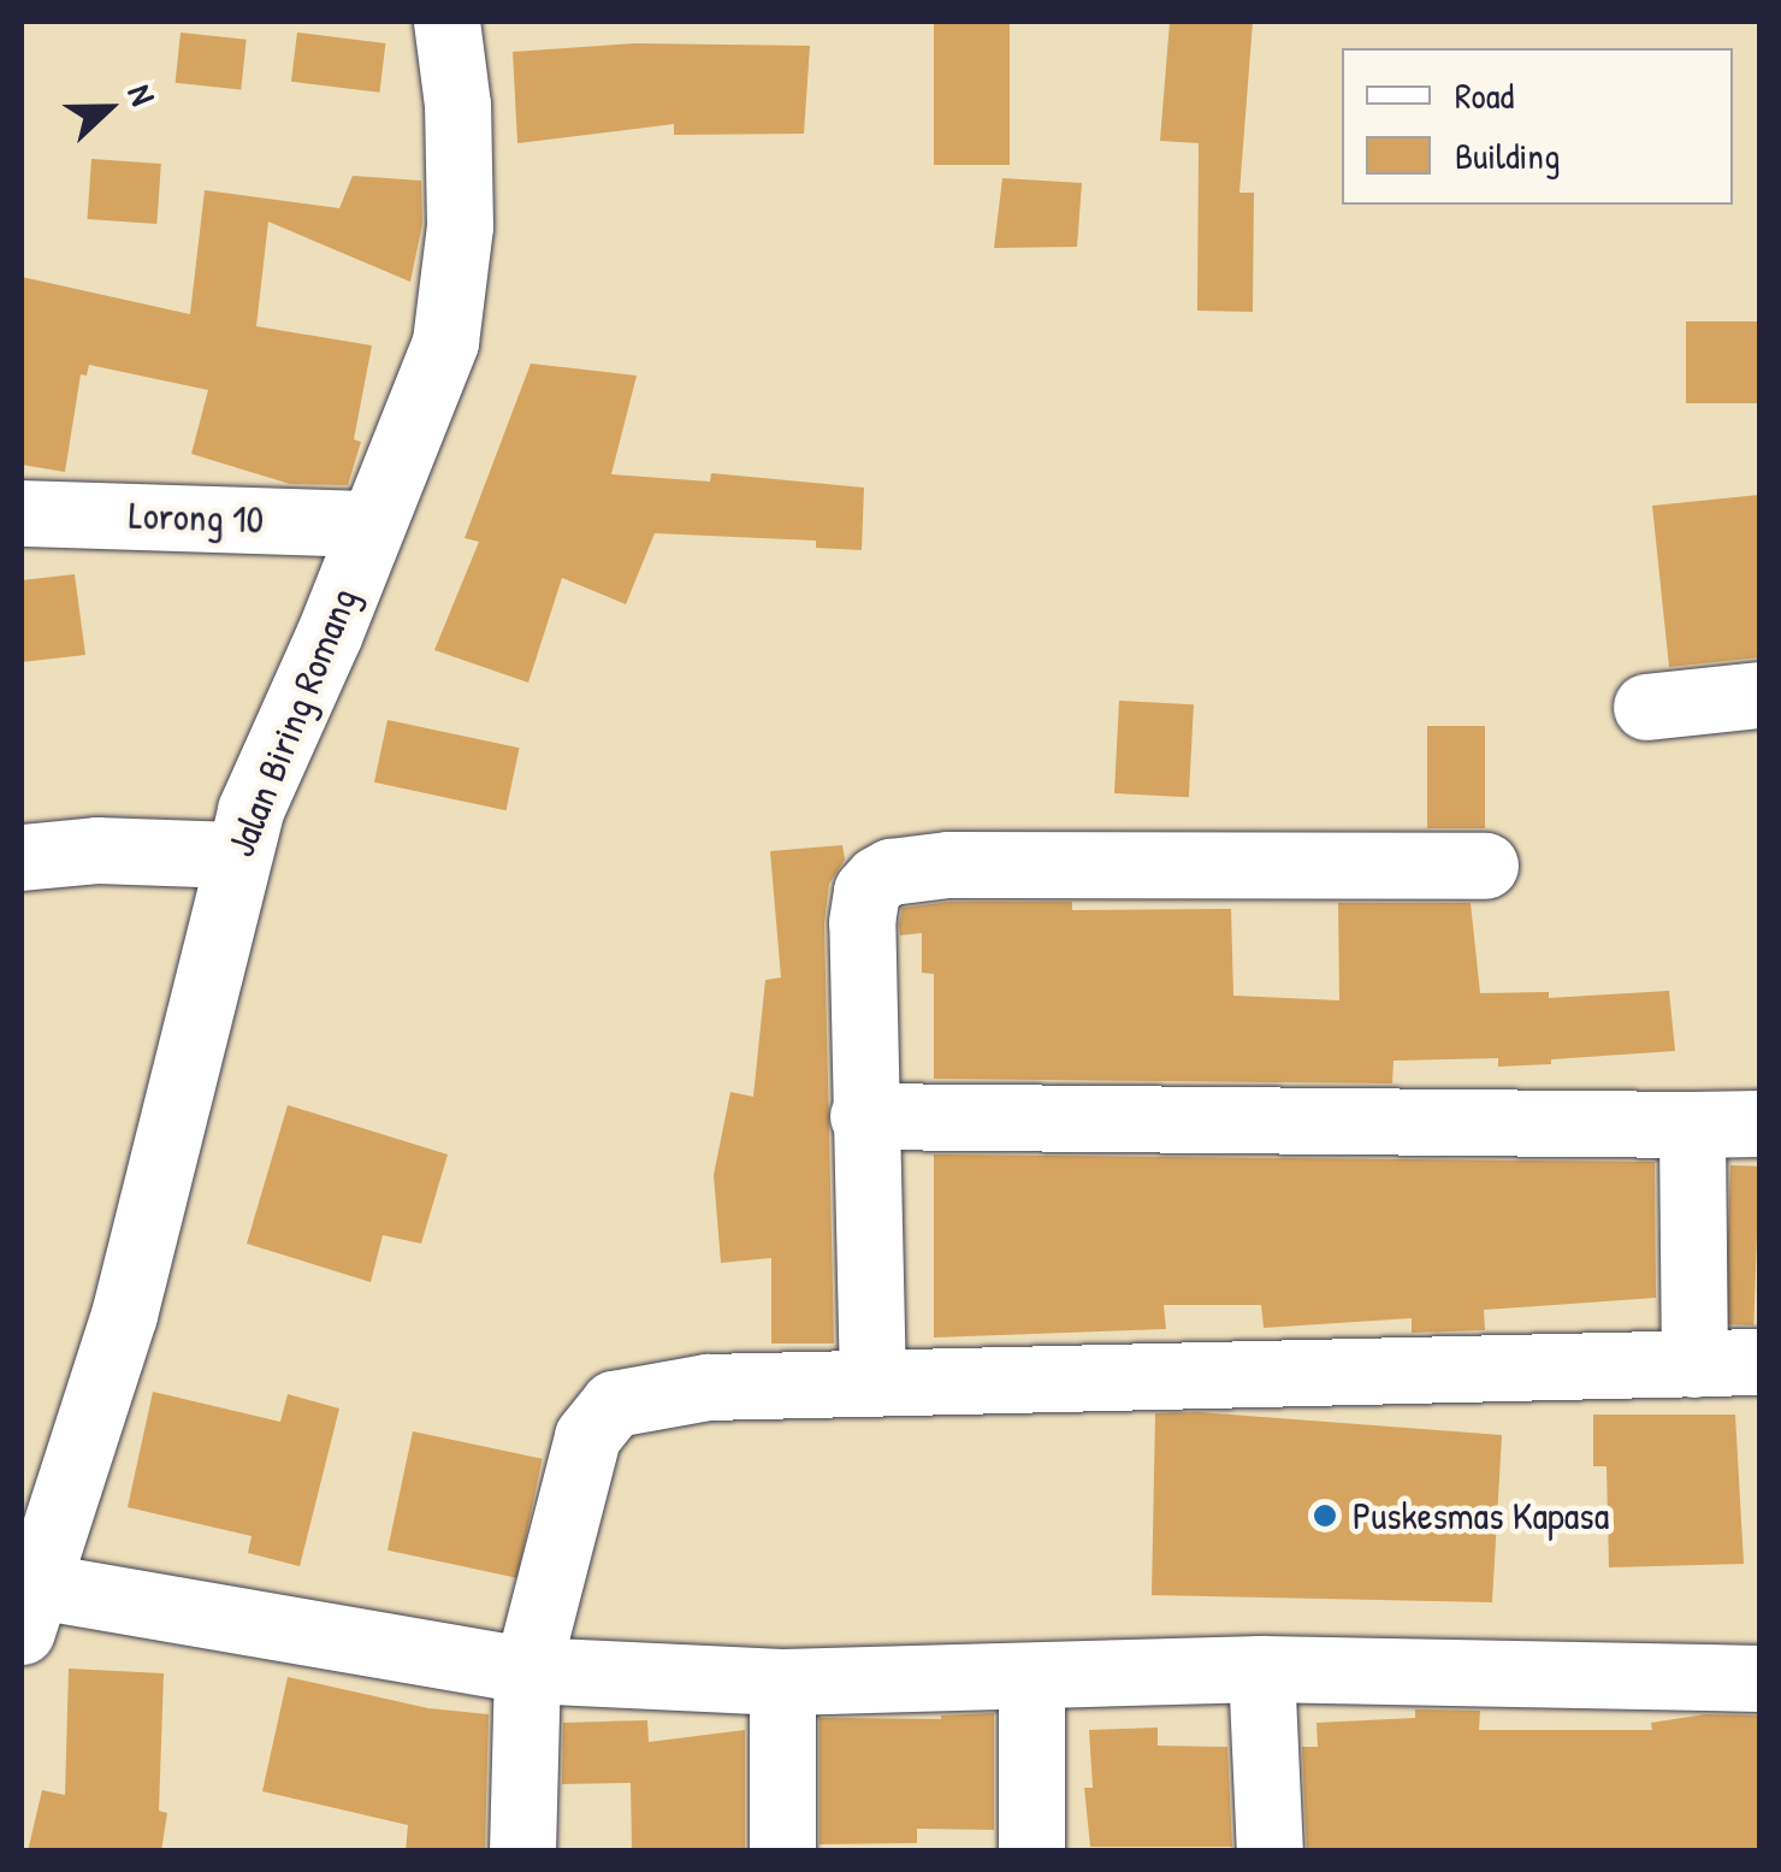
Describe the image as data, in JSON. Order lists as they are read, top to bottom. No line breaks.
{"streets":{"street":["Lorong 10","Jalan Biring Romang"]},"crossings":[["Lorong 10","Jalan Biring Romang"]],"places":["Puskesmas Kapasa"],"legend":["Road","Building"],"north":"right"}
